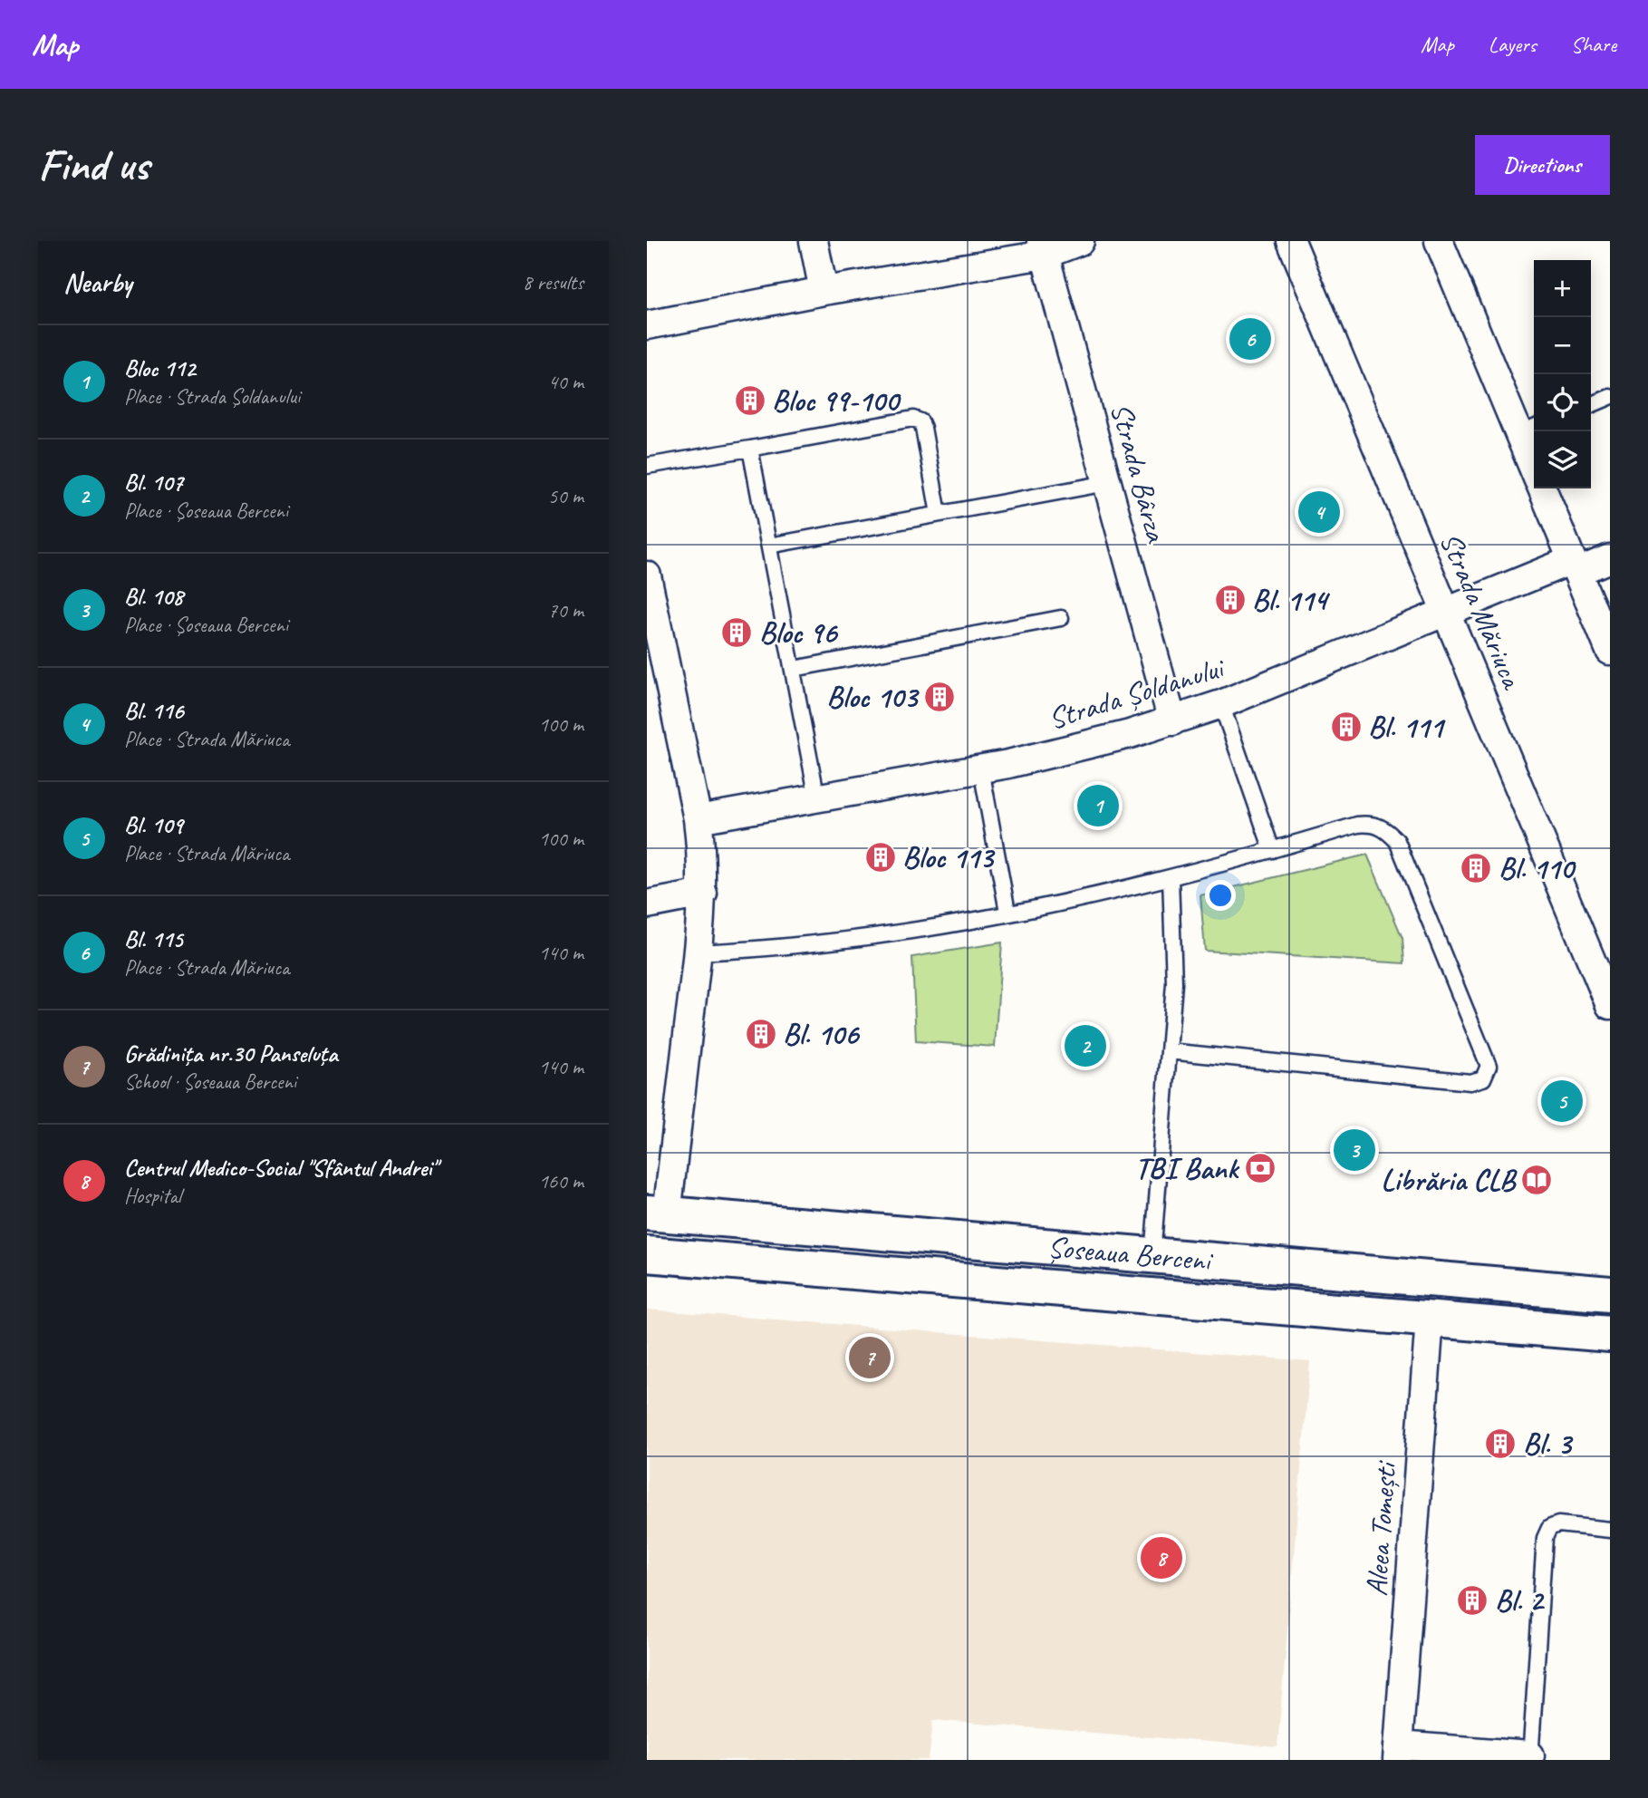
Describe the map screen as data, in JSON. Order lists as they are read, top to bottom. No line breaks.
{"streets":{"main road":["Șoseaua Berceni"],"street":["Strada Bârza","Strada Măriuca","Strada Șoldanului","Aleea Tomești"]},"crossings":[["Strada Bârza","Strada Șoldanului"],["Strada Măriuca","Strada Șoldanului"],["Șoseaua Berceni","Aleea Tomești"]],"places":{"building":["Bloc 99-100","Bl. 114","Bloc 96","Bloc 103","Bl. 111","Bloc 113","Bl. 110","Bl. 106","Bl. 3","Bl. 2"],"bank":["TBI Bank"],"library":["Librăria CLB"]},"page":{"header":"Map","nav":["Map","Layers","Share"],"buttons":"Directions","title":"Find us","heading":["Nearby","8 results"],"map_buttons":["+","−"],"pins":["6","4","1","2","5","3","7","8"],"list":[{"mark":"1","name":"Bloc 112","note":"Place · Strada Șoldanului","value":"40 m"},{"mark":"2","name":"Bl. 107","note":"Place · Șoseaua Berceni","value":"50 m"},{"mark":"3","name":"Bl. 108","note":"Place · Șoseaua Berceni","value":"70 m"},{"mark":"4","name":"Bl. 116","note":"Place · Strada Măriuca","value":"100 m"},{"mark":"5","name":"Bl. 109","note":"Place · Strada Măriuca","value":"100 m"},{"mark":"6","name":"Bl. 115","note":"Place · Strada Măriuca","value":"140 m"},{"mark":"7","name":"Grădinița nr.30 Panseluța","note":"School · Șoseaua Berceni","value":"140 m"},{"mark":"8","name":"Centrul Medico-Social \"Sfântul Andrei\"","note":"Hospital","value":"160 m"}]}}
